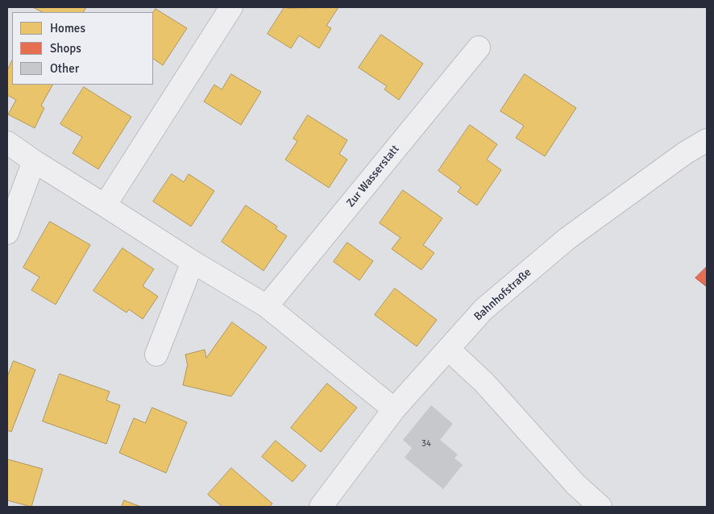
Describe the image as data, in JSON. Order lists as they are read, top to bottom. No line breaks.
{"streets":{"street":["Zur Wasserstatt","Bahnhofstraße"]},"house_numbers":["34"],"legend":["Homes","Shops","Other"]}
